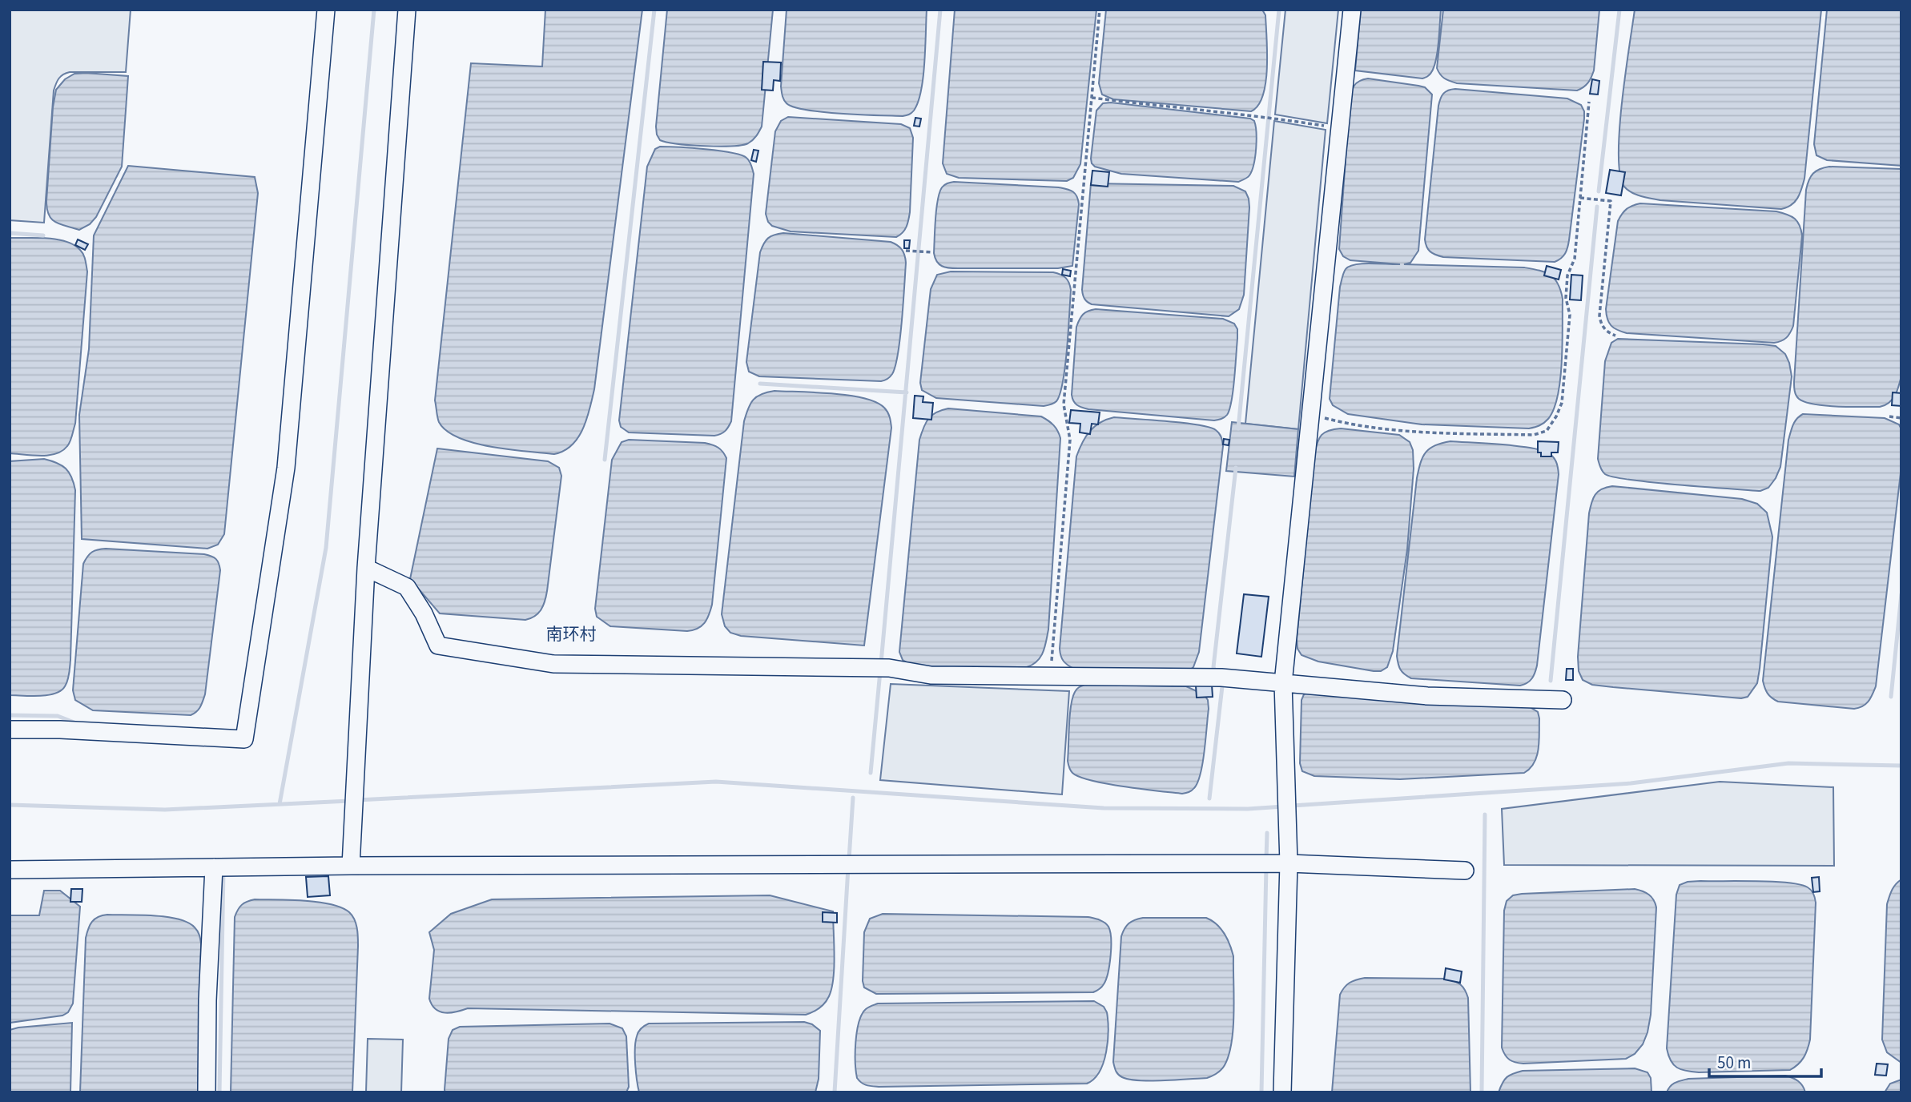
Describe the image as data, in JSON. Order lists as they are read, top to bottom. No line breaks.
{"districts":["南环村"],"scale_bar":"50 m"}
